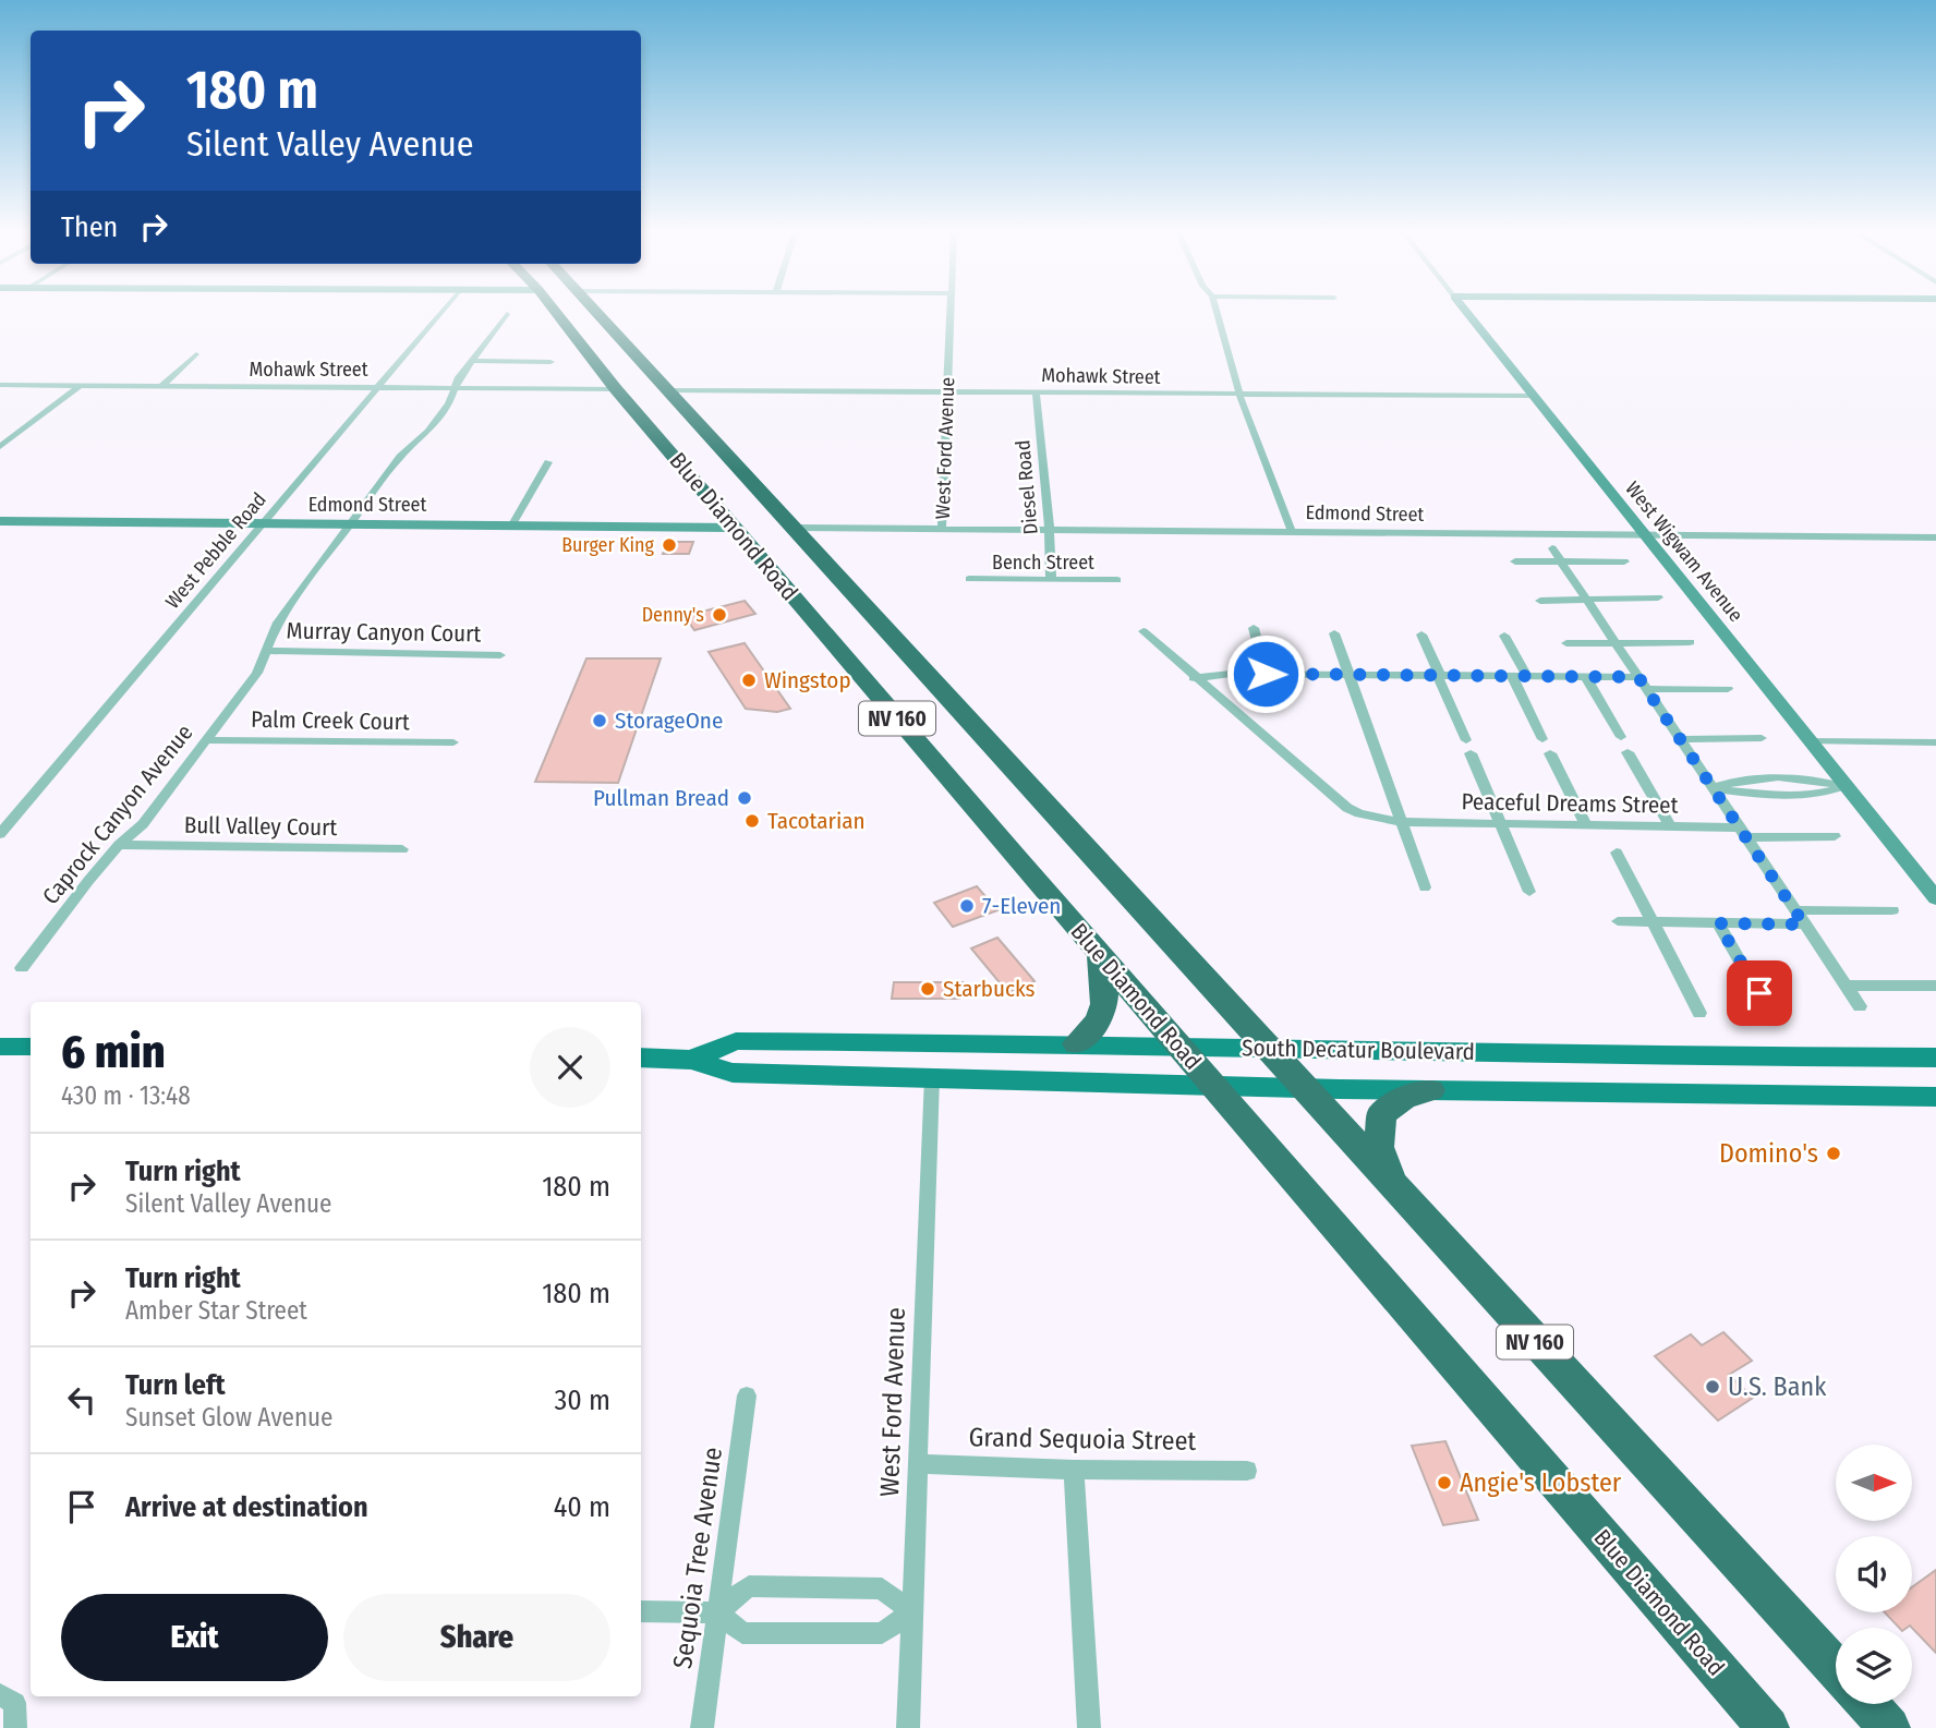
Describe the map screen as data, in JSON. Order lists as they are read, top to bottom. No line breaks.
{"streets":{"highway":["Blue Diamond Road","NV 160"],"main road":["South Decatur Boulevard"],"street":["Mohawk Street","West Ford Avenue","Diesel Road","Edmond Street","West Pebble Road","West Wigwam Avenue","Bench Street","Murray Canyon Court","Palm Creek Court","Peaceful Dreams Street","Caprock Canyon Avenue","Bull Valley Court","Grand Sequoia Street","Sequoia Tree Avenue"]},"crossings":[["Mohawk Street","West Ford Avenue"],["Mohawk Street","Diesel Road"],["Mohawk Street","Blue Diamond Road"],["Mohawk Street","West Pebble Road"],["Mohawk Street","West Wigwam Avenue"],["Mohawk Street","Caprock Canyon Avenue"],["West Ford Avenue","Edmond Street"],["West Ford Avenue","South Decatur Boulevard"],["West Ford Avenue","Grand Sequoia Street"],["Diesel Road","Edmond Street"],["Diesel Road","Bench Street"],["Edmond Street","Blue Diamond Road"],["Edmond Street","West Pebble Road"],["Edmond Street","West Wigwam Avenue"],["Edmond Street","Caprock Canyon Avenue"],["Blue Diamond Road","South Decatur Boulevard"],["Murray Canyon Court","Caprock Canyon Avenue"],["Palm Creek Court","Caprock Canyon Avenue"],["Caprock Canyon Avenue","Bull Valley Court"]],"places":["Burger King","Denny's","Wingstop","StorageOne","Pullman Bread","Tacotarian","7-Eleven","Starbucks","Domino's","U.S. Bank","Angie's Lobster"],"north":"right","page":{"turn":["180 m","Silent Valley Avenue"],"then":"Then","heading":["6 min","430 m · 13:48"],"list":[{"name":"Turn right","note":"Silent Valley Avenue","value":"180 m"},{"name":"Turn right","note":"Amber Star Street","value":"180 m"},{"name":"Turn left","note":"Sunset Glow Avenue","value":"30 m"},{"name":"Arrive at destination","value":"40 m"}],"buttons":["Exit","Share"]}}
